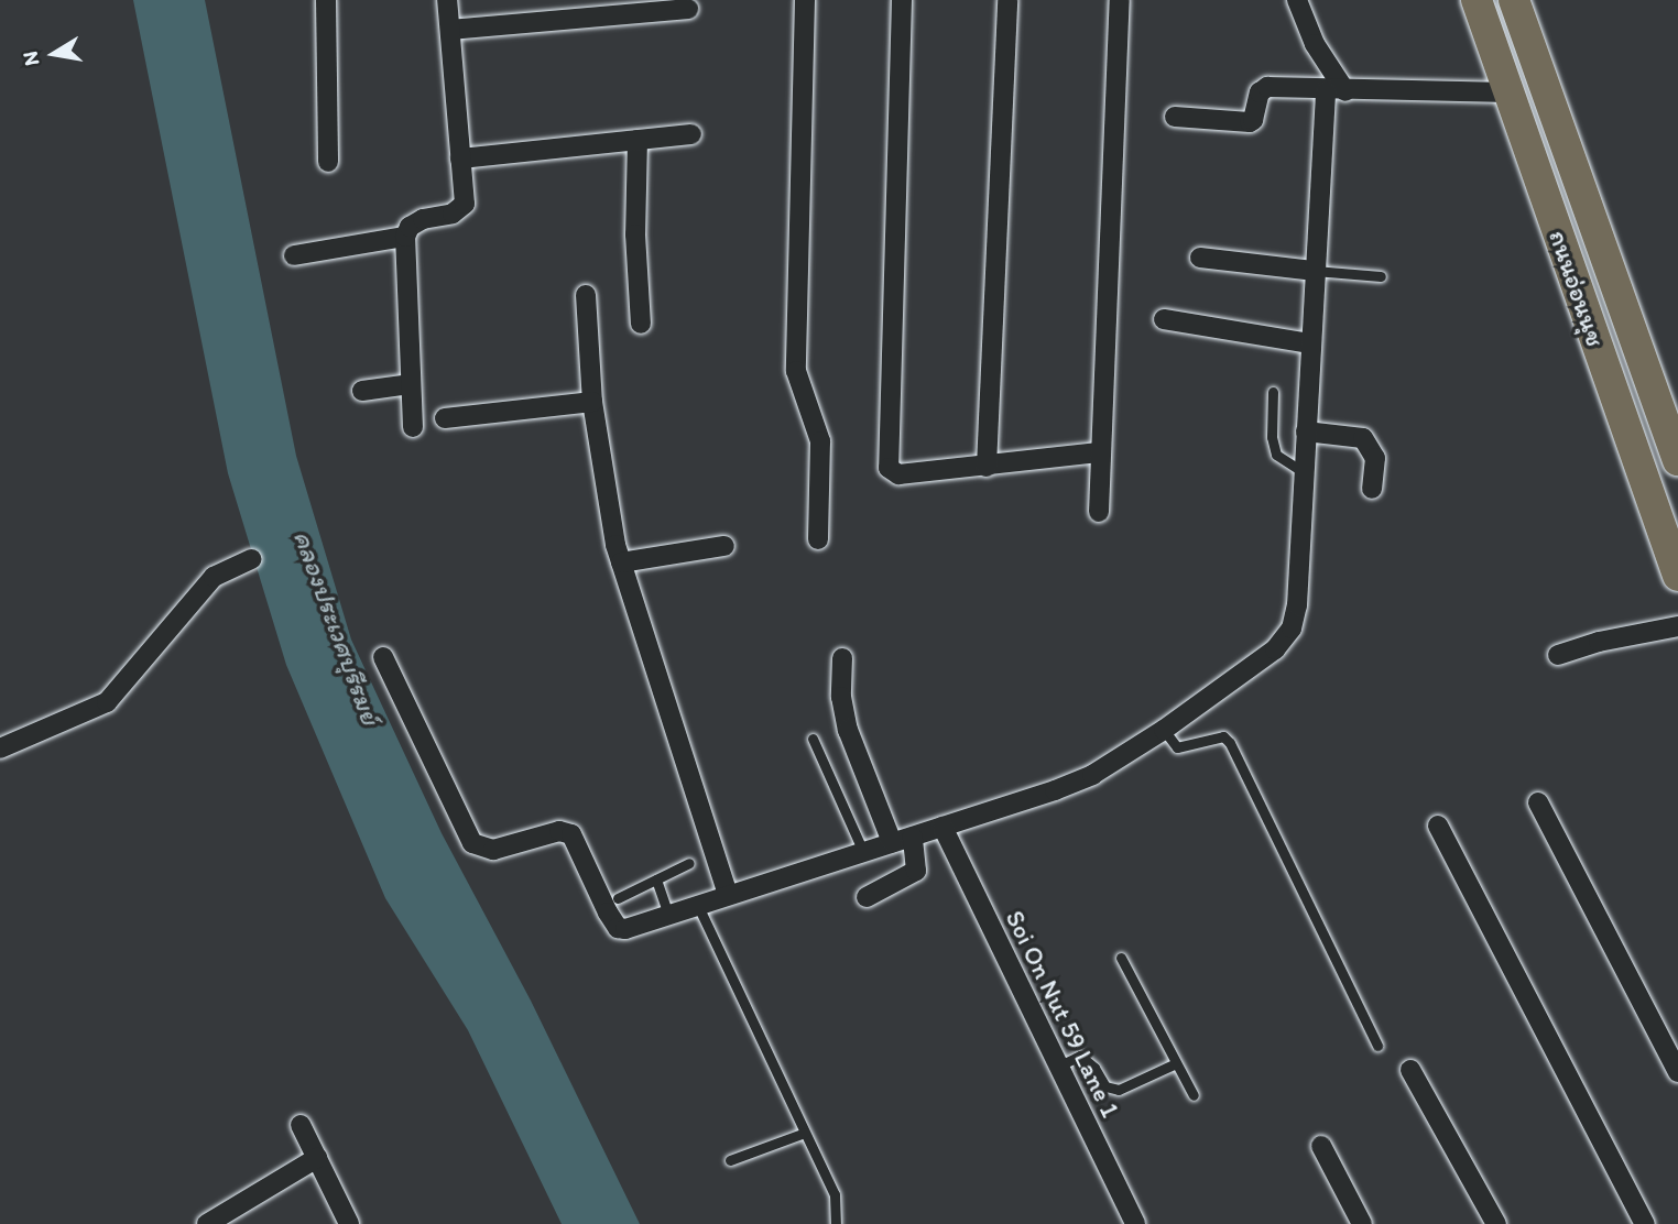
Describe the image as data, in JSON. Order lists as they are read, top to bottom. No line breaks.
{"streets":{"main road":["ถนนอ่อนนุช"],"street":["Soi On Nut 59 Lane 1"]},"water":["คลองประเวศบุรีรมย์"],"north":"left"}
